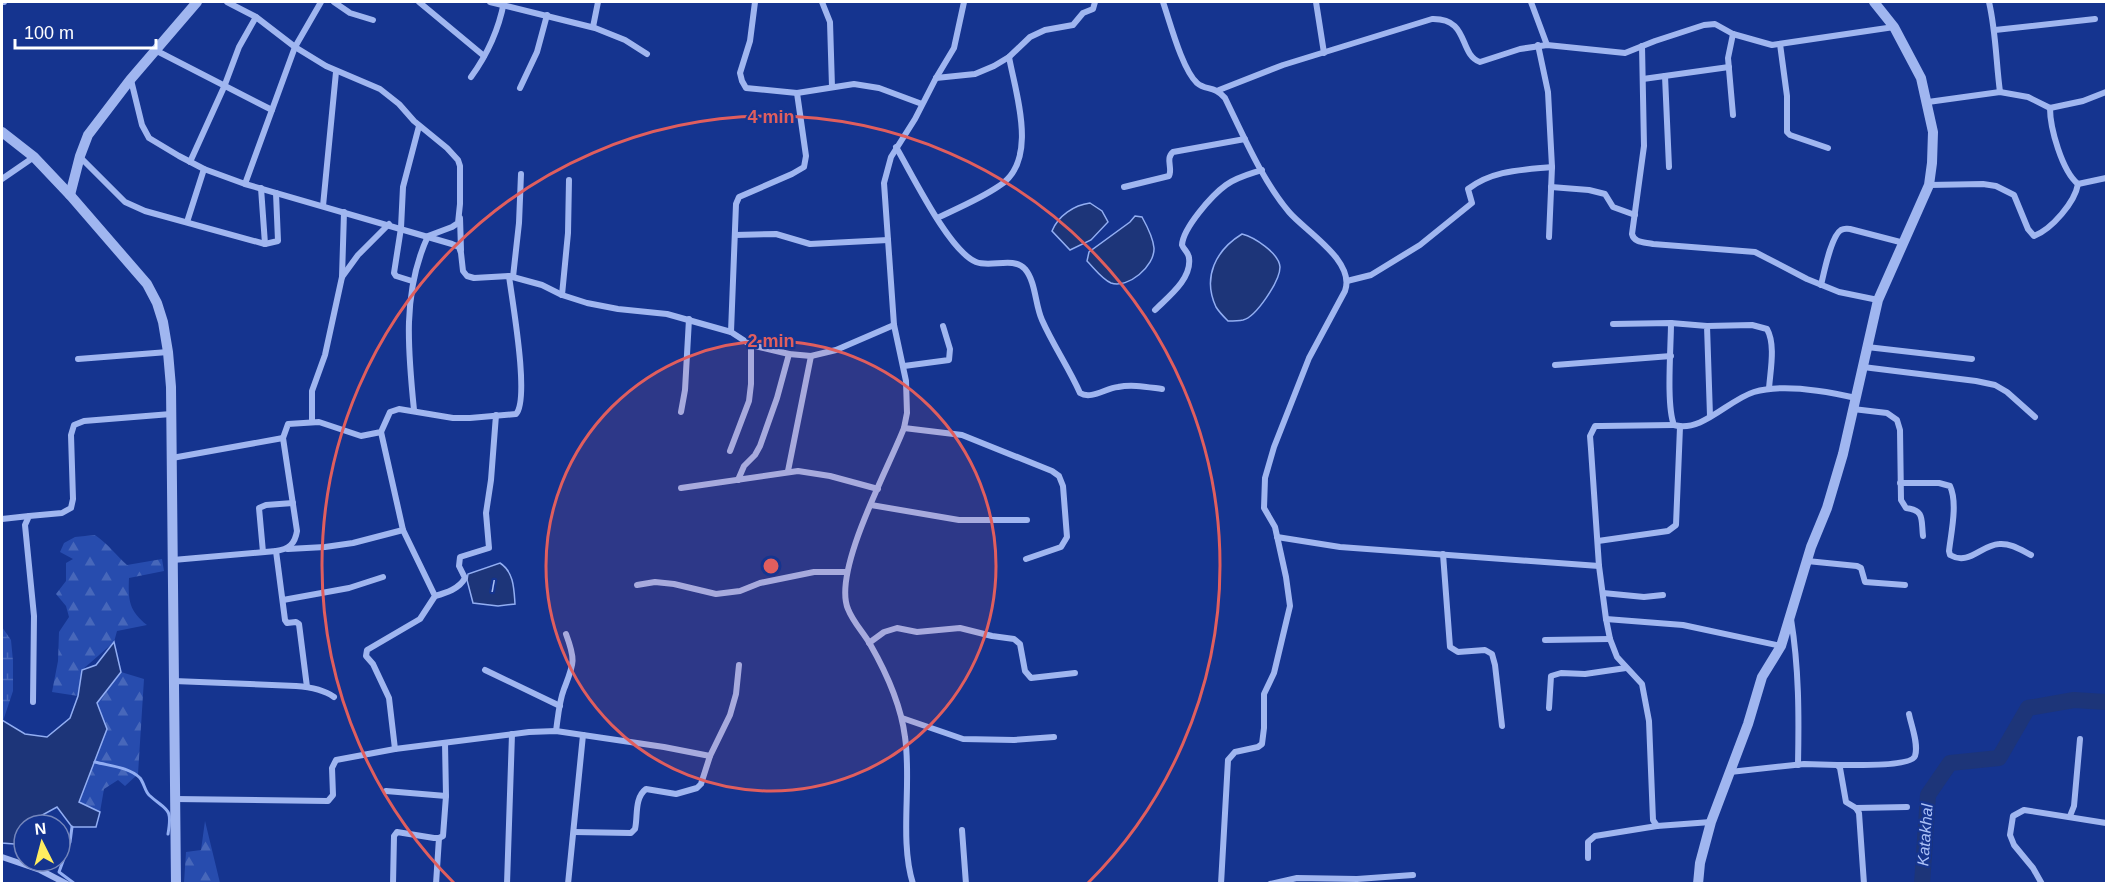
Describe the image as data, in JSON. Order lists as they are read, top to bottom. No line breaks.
{"water":["I","Katakhal"],"scale_bar":"100 m","north":"top","rings":["4 min","2 min"]}
